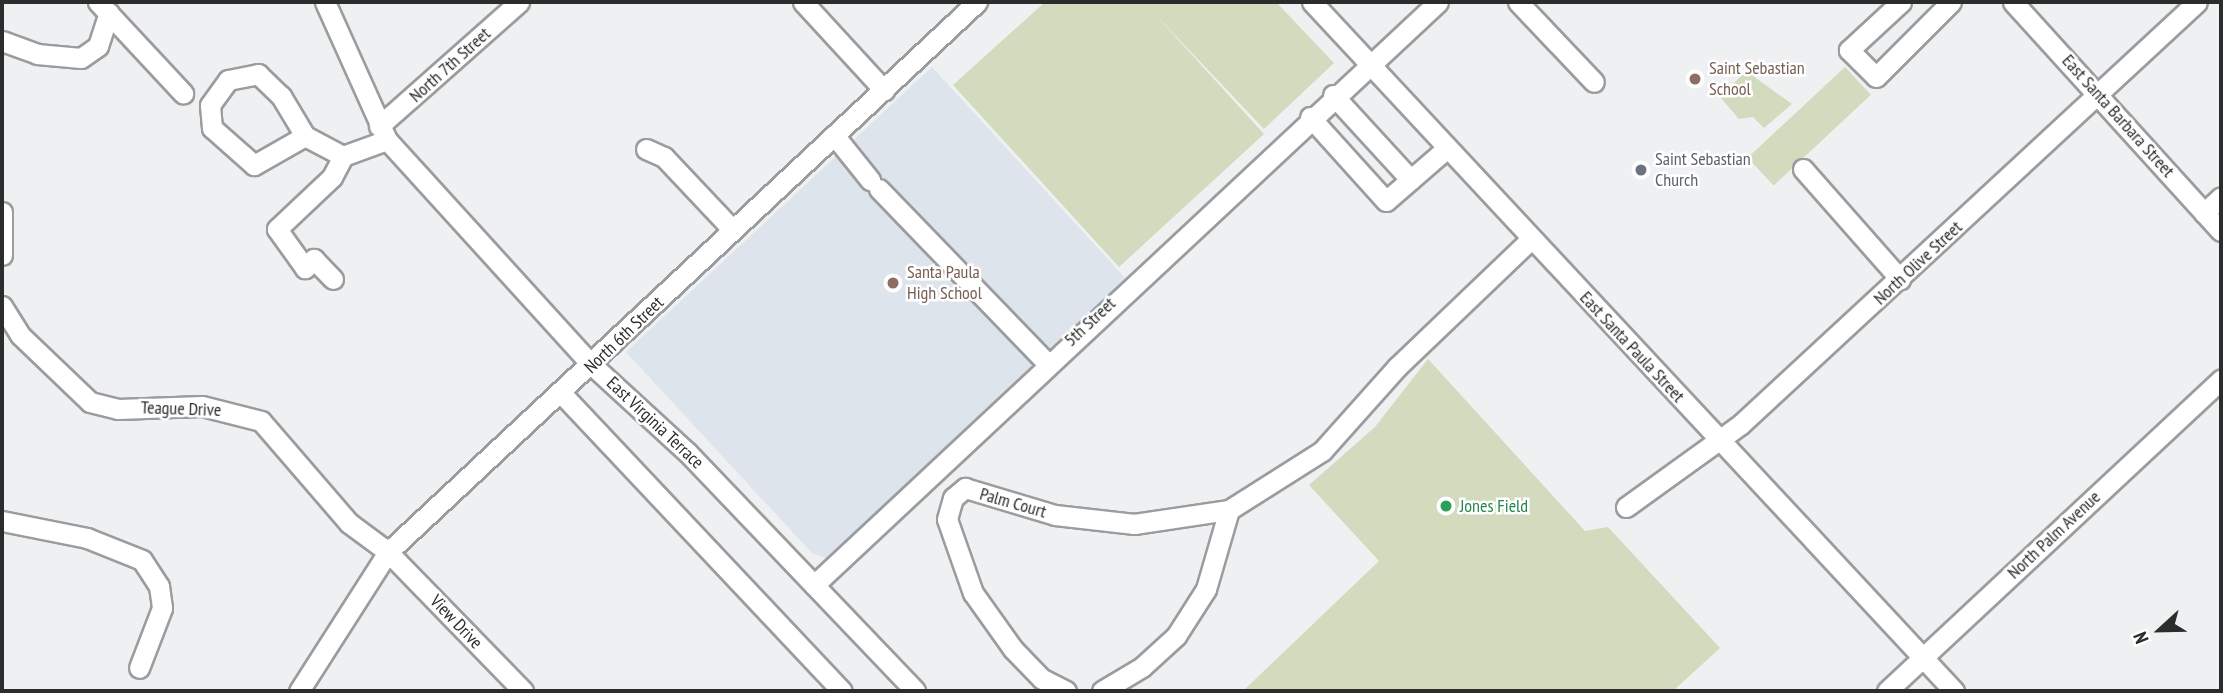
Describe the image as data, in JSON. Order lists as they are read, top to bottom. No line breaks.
{"streets":{"street":["North 7th Street","East Santa Barbara Street","North Olive Street","5th Street","North 6th Street","East Santa Paula Street","Teague Drive","East Virginia Terrace","Palm Court","North Palm Avenue","View Drive"]},"crossings":[["North 7th Street","East Virginia Terrace"],["East Santa Barbara Street","North Olive Street"],["North Olive Street","East Santa Paula Street"],["5th Street","East Santa Paula Street"],["5th Street","East Virginia Terrace"],["North 6th Street","Teague Drive"],["North 6th Street","East Virginia Terrace"],["North 6th Street","View Drive"],["East Santa Paula Street","Palm Court"],["East Santa Paula Street","North Palm Avenue"],["Teague Drive","View Drive"]],"places":["Saint Sebastian School","Saint Sebastian Church","Santa Paula High School","Jones Field"],"north":"left"}
